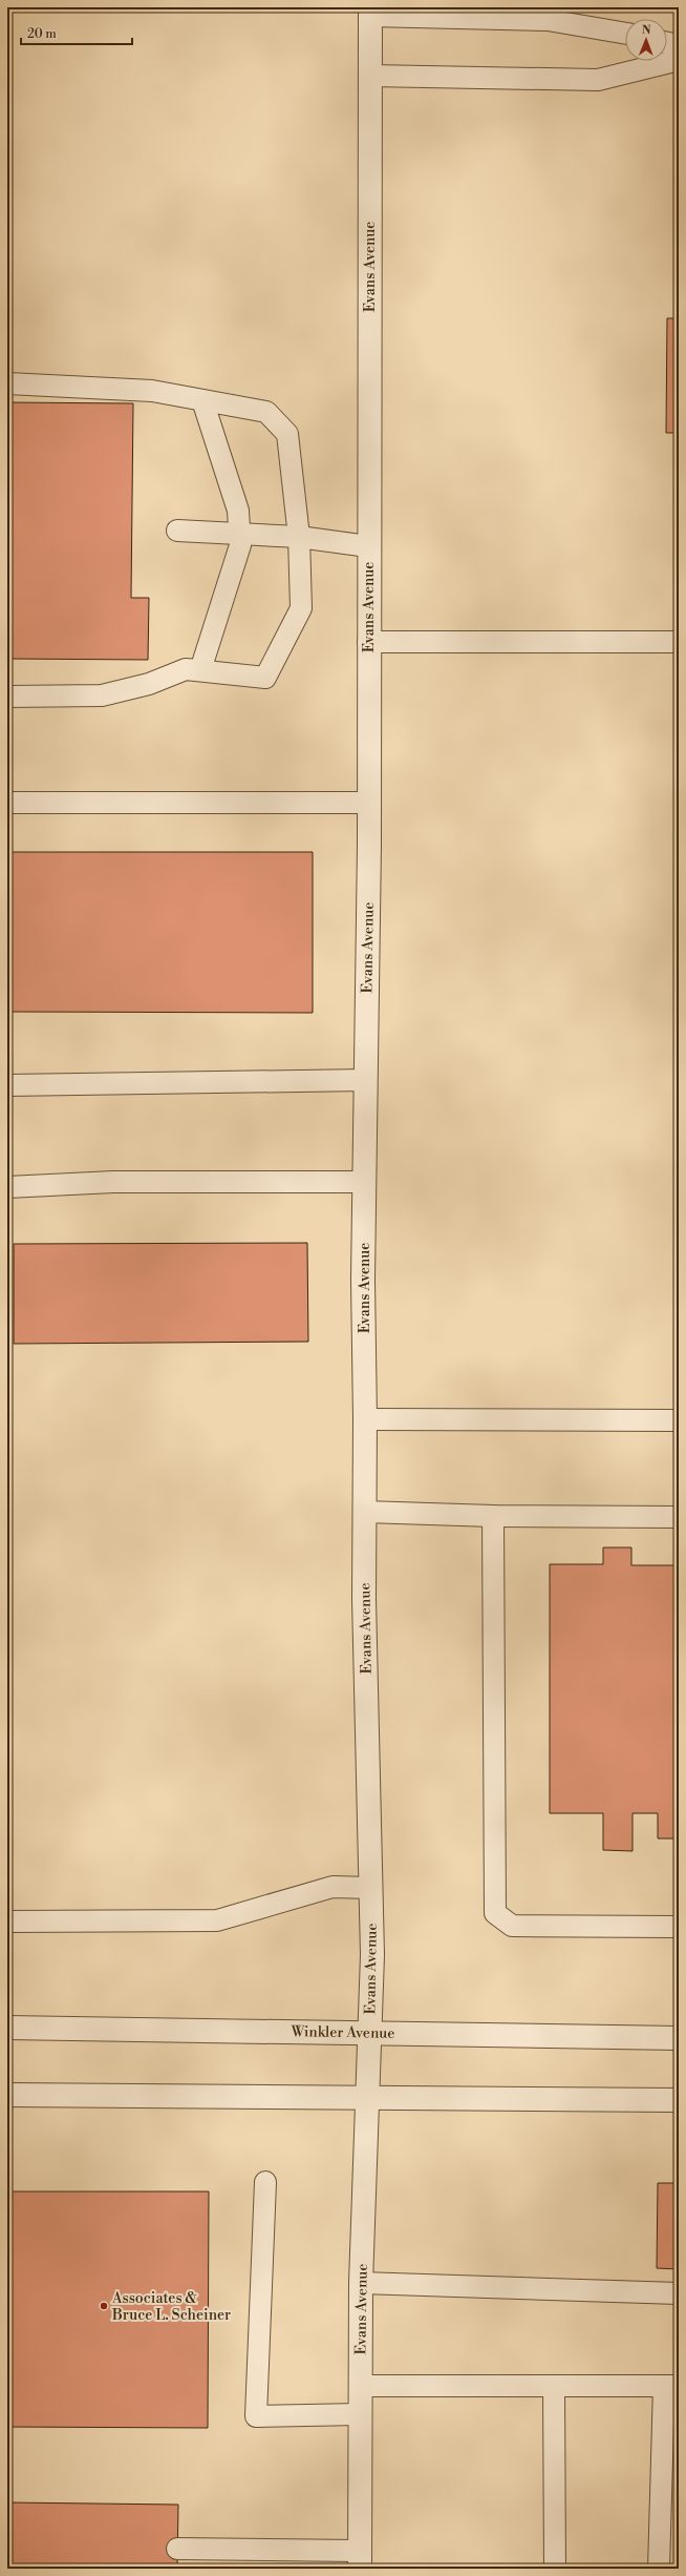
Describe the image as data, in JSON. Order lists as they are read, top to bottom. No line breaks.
{"streets":{"street":["Evans Avenue","Winkler Avenue"]},"crossings":[["Evans Avenue","Winkler Avenue"]],"places":["Associates & Bruce L. Scheiner"],"scale_bar":"20 m","north":"top"}
